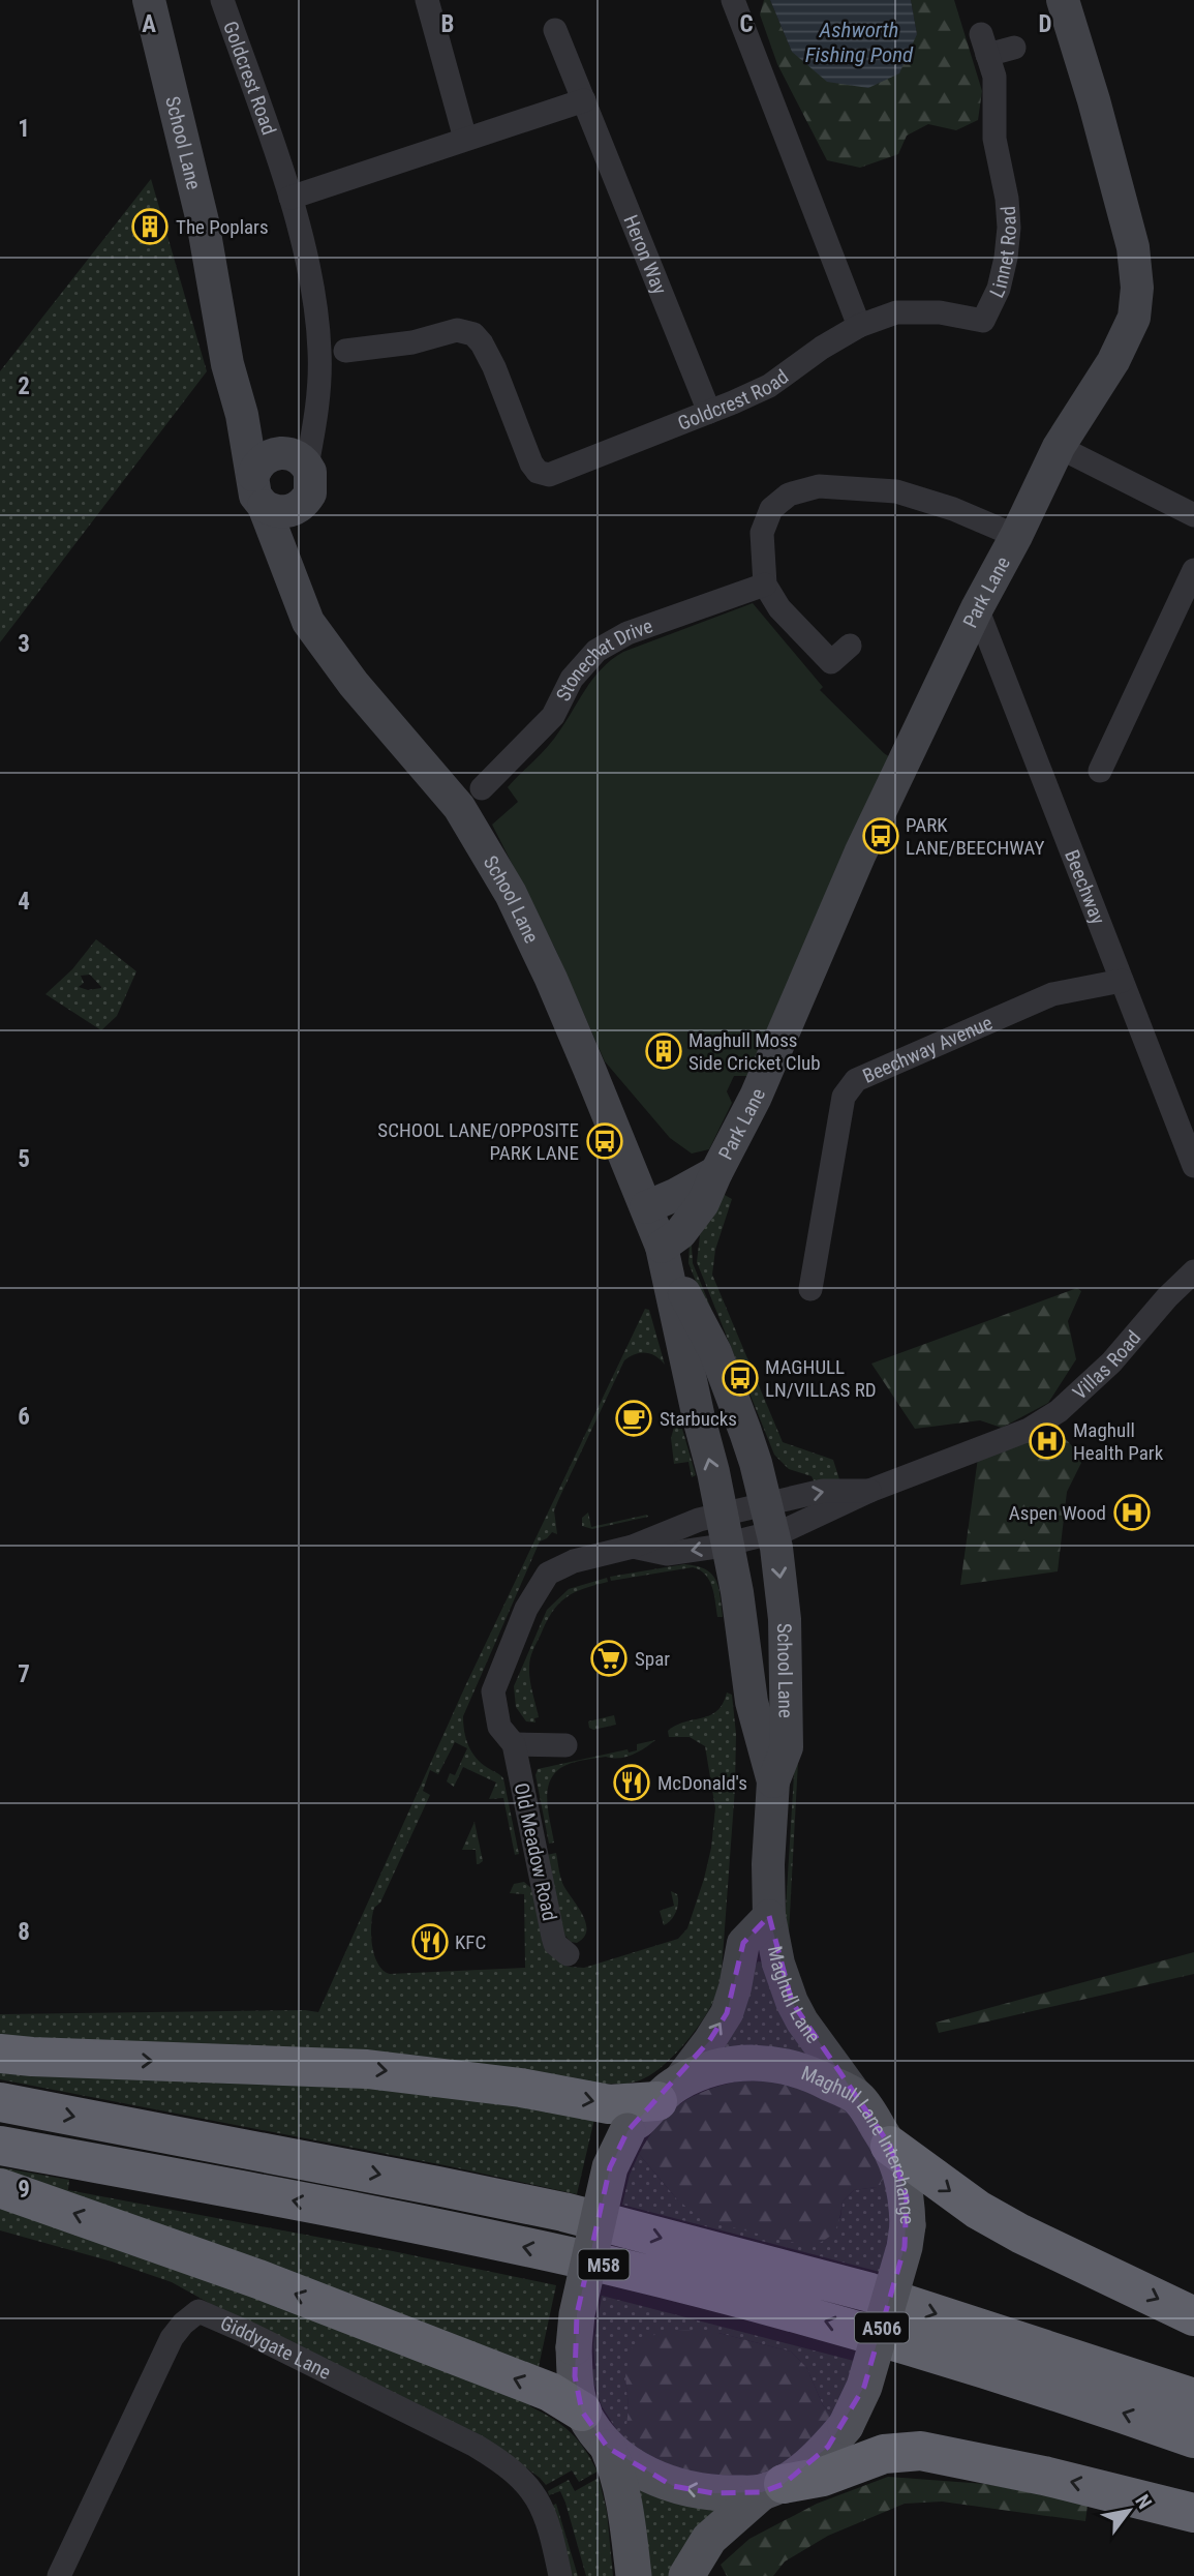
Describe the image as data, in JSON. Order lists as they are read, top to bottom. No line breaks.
{"streets":{"highway":["M58"],"main road":["Maghull Lane Interchange","A506"],"street":["Goldcrest Road","School Lane","Linnet Road","Heron Way","Park Lane","Stonechat Drive","Beechway","Beechway Avenue","Villas Road","Old Meadow Road","Maghull Lane","Giddygate Lane"]},"crossings":[["Goldcrest Road","School Lane"],["Goldcrest Road","Linnet Road"],["Goldcrest Road","Heron Way"],["School Lane","Park Lane"],["School Lane","Villas Road"],["School Lane","Old Meadow Road"],["School Lane","Maghull Lane"],["Park Lane","Beechway"],["Beechway","Beechway Avenue"],["Villas Road","Old Meadow Road"],["Maghull Lane","Maghull Lane Interchange"],["Maghull Lane Interchange","A506"]],"one_way":["Maghull Lane"],"water":["Ashworth Fishing Pond"],"places":{"building":["The Poplars","Maghull Moss Side Cricket Club"],"bus stop":["PARK LANE/BEECHWAY","SCHOOL LANE/OPPOSITE PARK LANE","MAGHULL LN/VILLAS RD"],"cafe":["Starbucks"],"hospital":["Maghull Health Park","Aspen Wood"],"supermarket":["Spar"],"restaurant":["McDonald's","KFC"]},"north":"top right","grid":{"columns":["A","B","C","D"],"rows":["1","2","3","4","5","6","7","8","9"]}}
